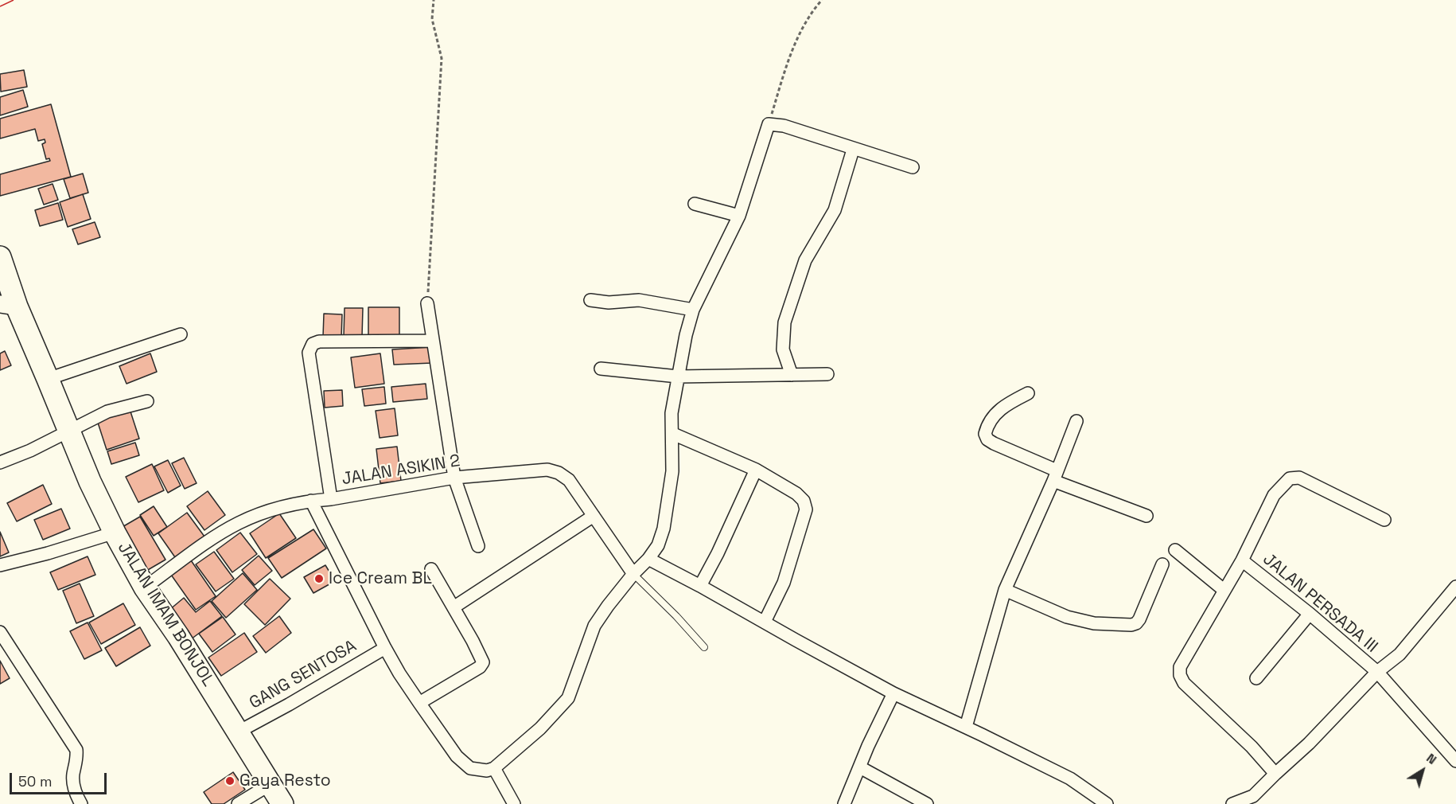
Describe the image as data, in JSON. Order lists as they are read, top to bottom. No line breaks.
{"streets":{"highway":["JALAN IMAM BONJOL"],"street":["JALAN ASIKIN 2","JALAN PERSADA III","GANG SENTOSA"]},"crossings":[["JALAN ASIKIN 2","JALAN IMAM BONJOL"],["JALAN IMAM BONJOL","GANG SENTOSA"]],"places":["Ice Cream BL","Gaya Resto"],"scale_bar":"50 m","north":"top right"}
